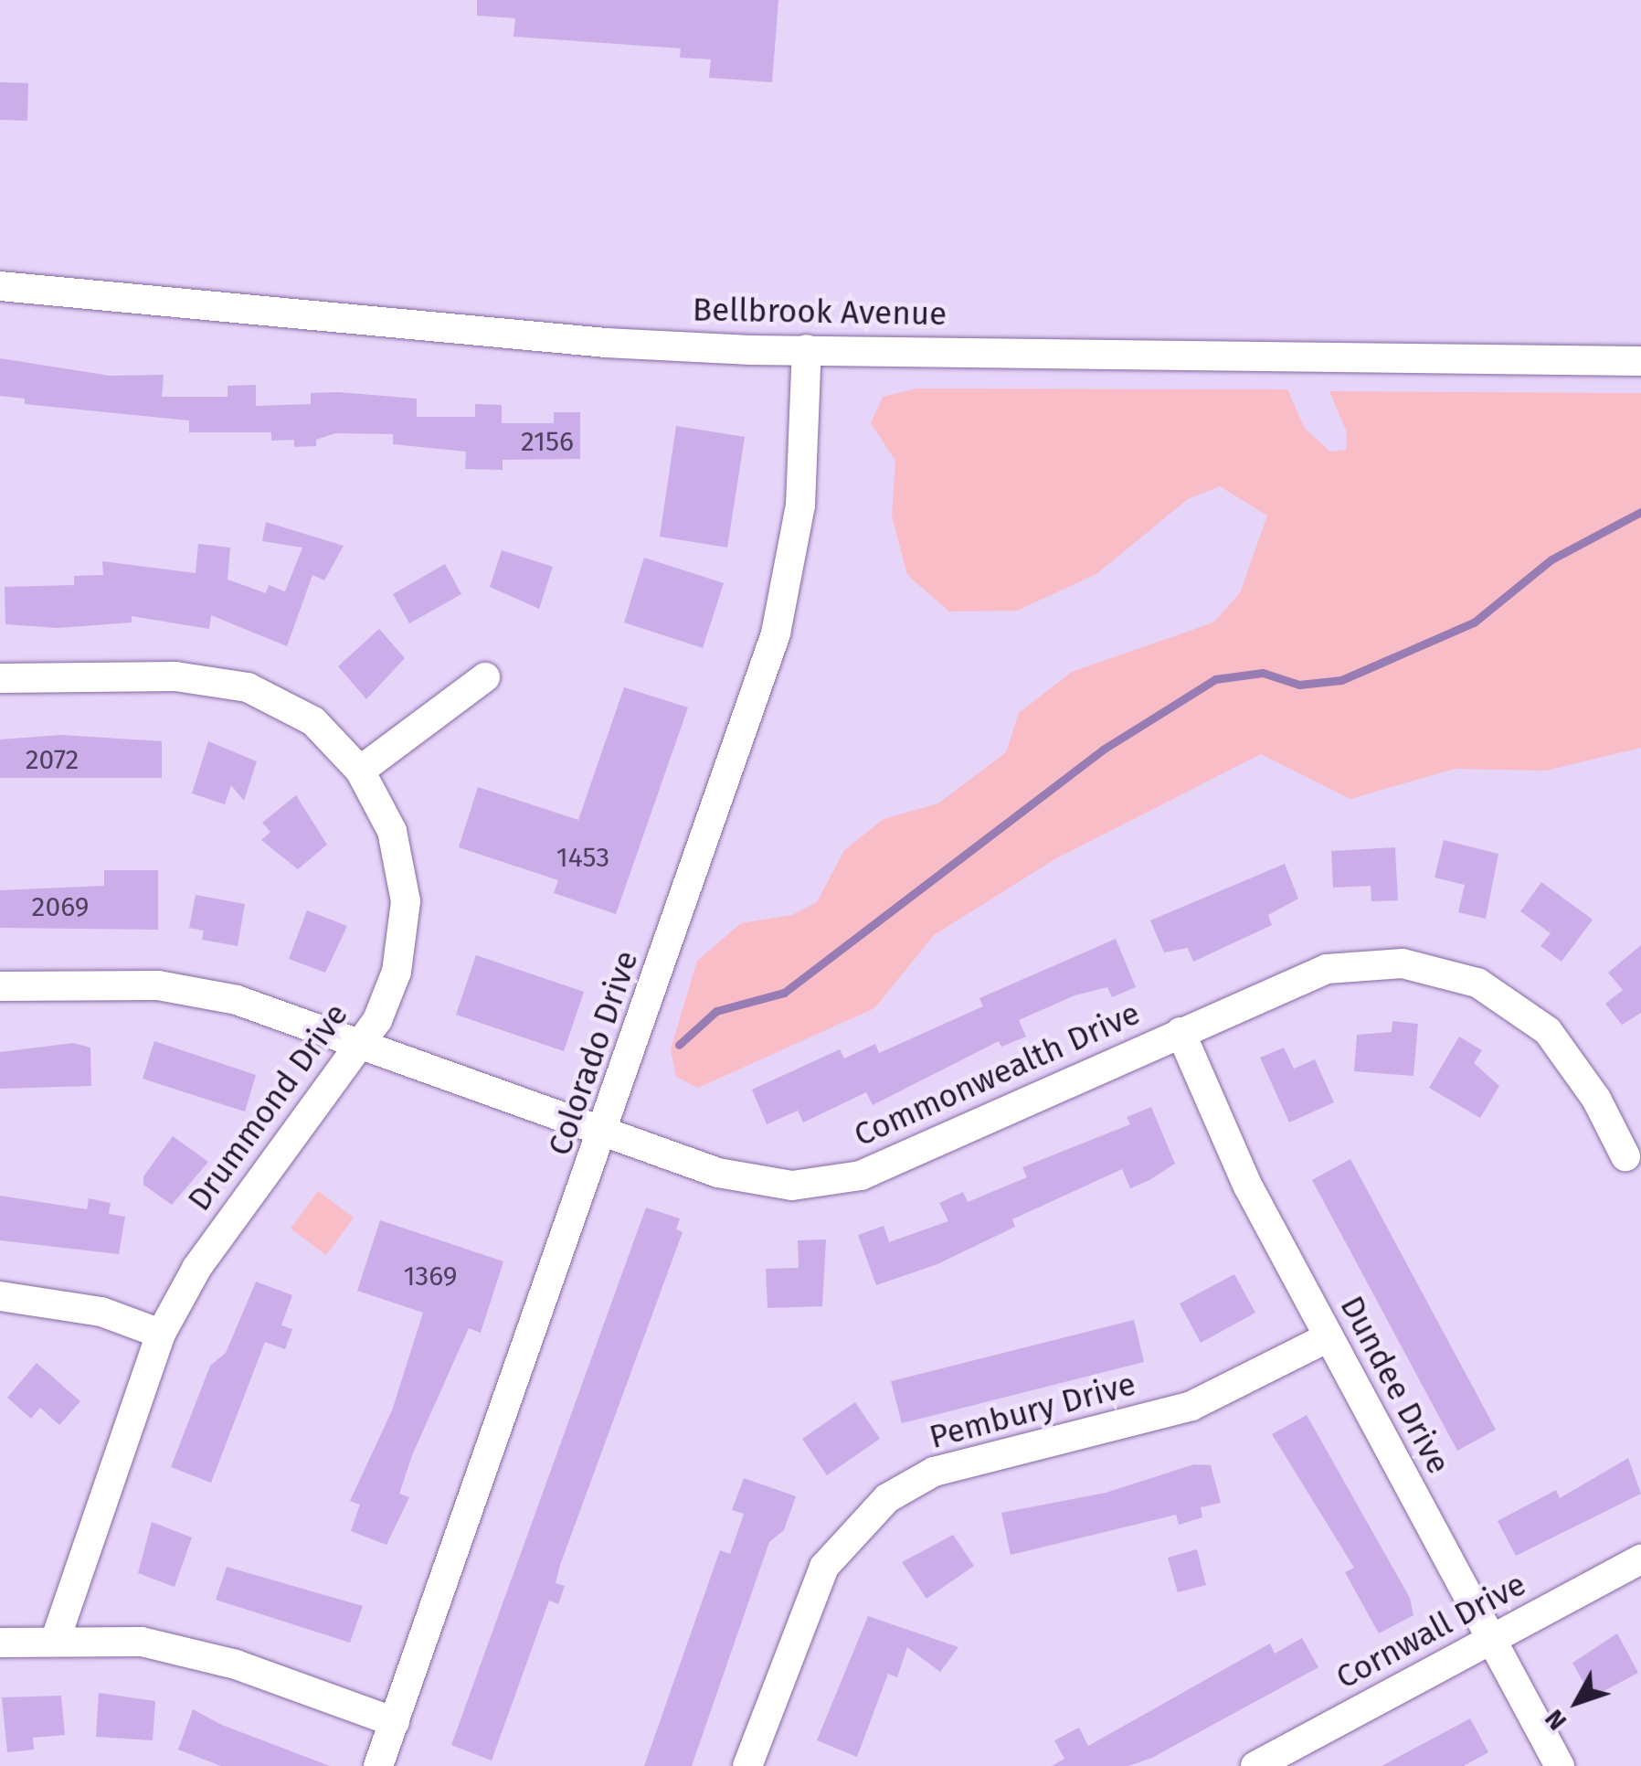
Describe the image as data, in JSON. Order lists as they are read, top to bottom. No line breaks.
{"streets":{"street":["Bellbrook Avenue","Colorado Drive","Commonwealth Drive","Drummond Drive","Dundee Drive","Pembury Drive","Cornwall Drive"]},"crossings":[["Bellbrook Avenue","Colorado Drive"],["Colorado Drive","Commonwealth Drive"],["Commonwealth Drive","Drummond Drive"],["Commonwealth Drive","Dundee Drive"],["Dundee Drive","Pembury Drive"],["Dundee Drive","Cornwall Drive"]],"house_numbers":["2156","2072","1453","2069","1369"],"north":"bottom left"}
